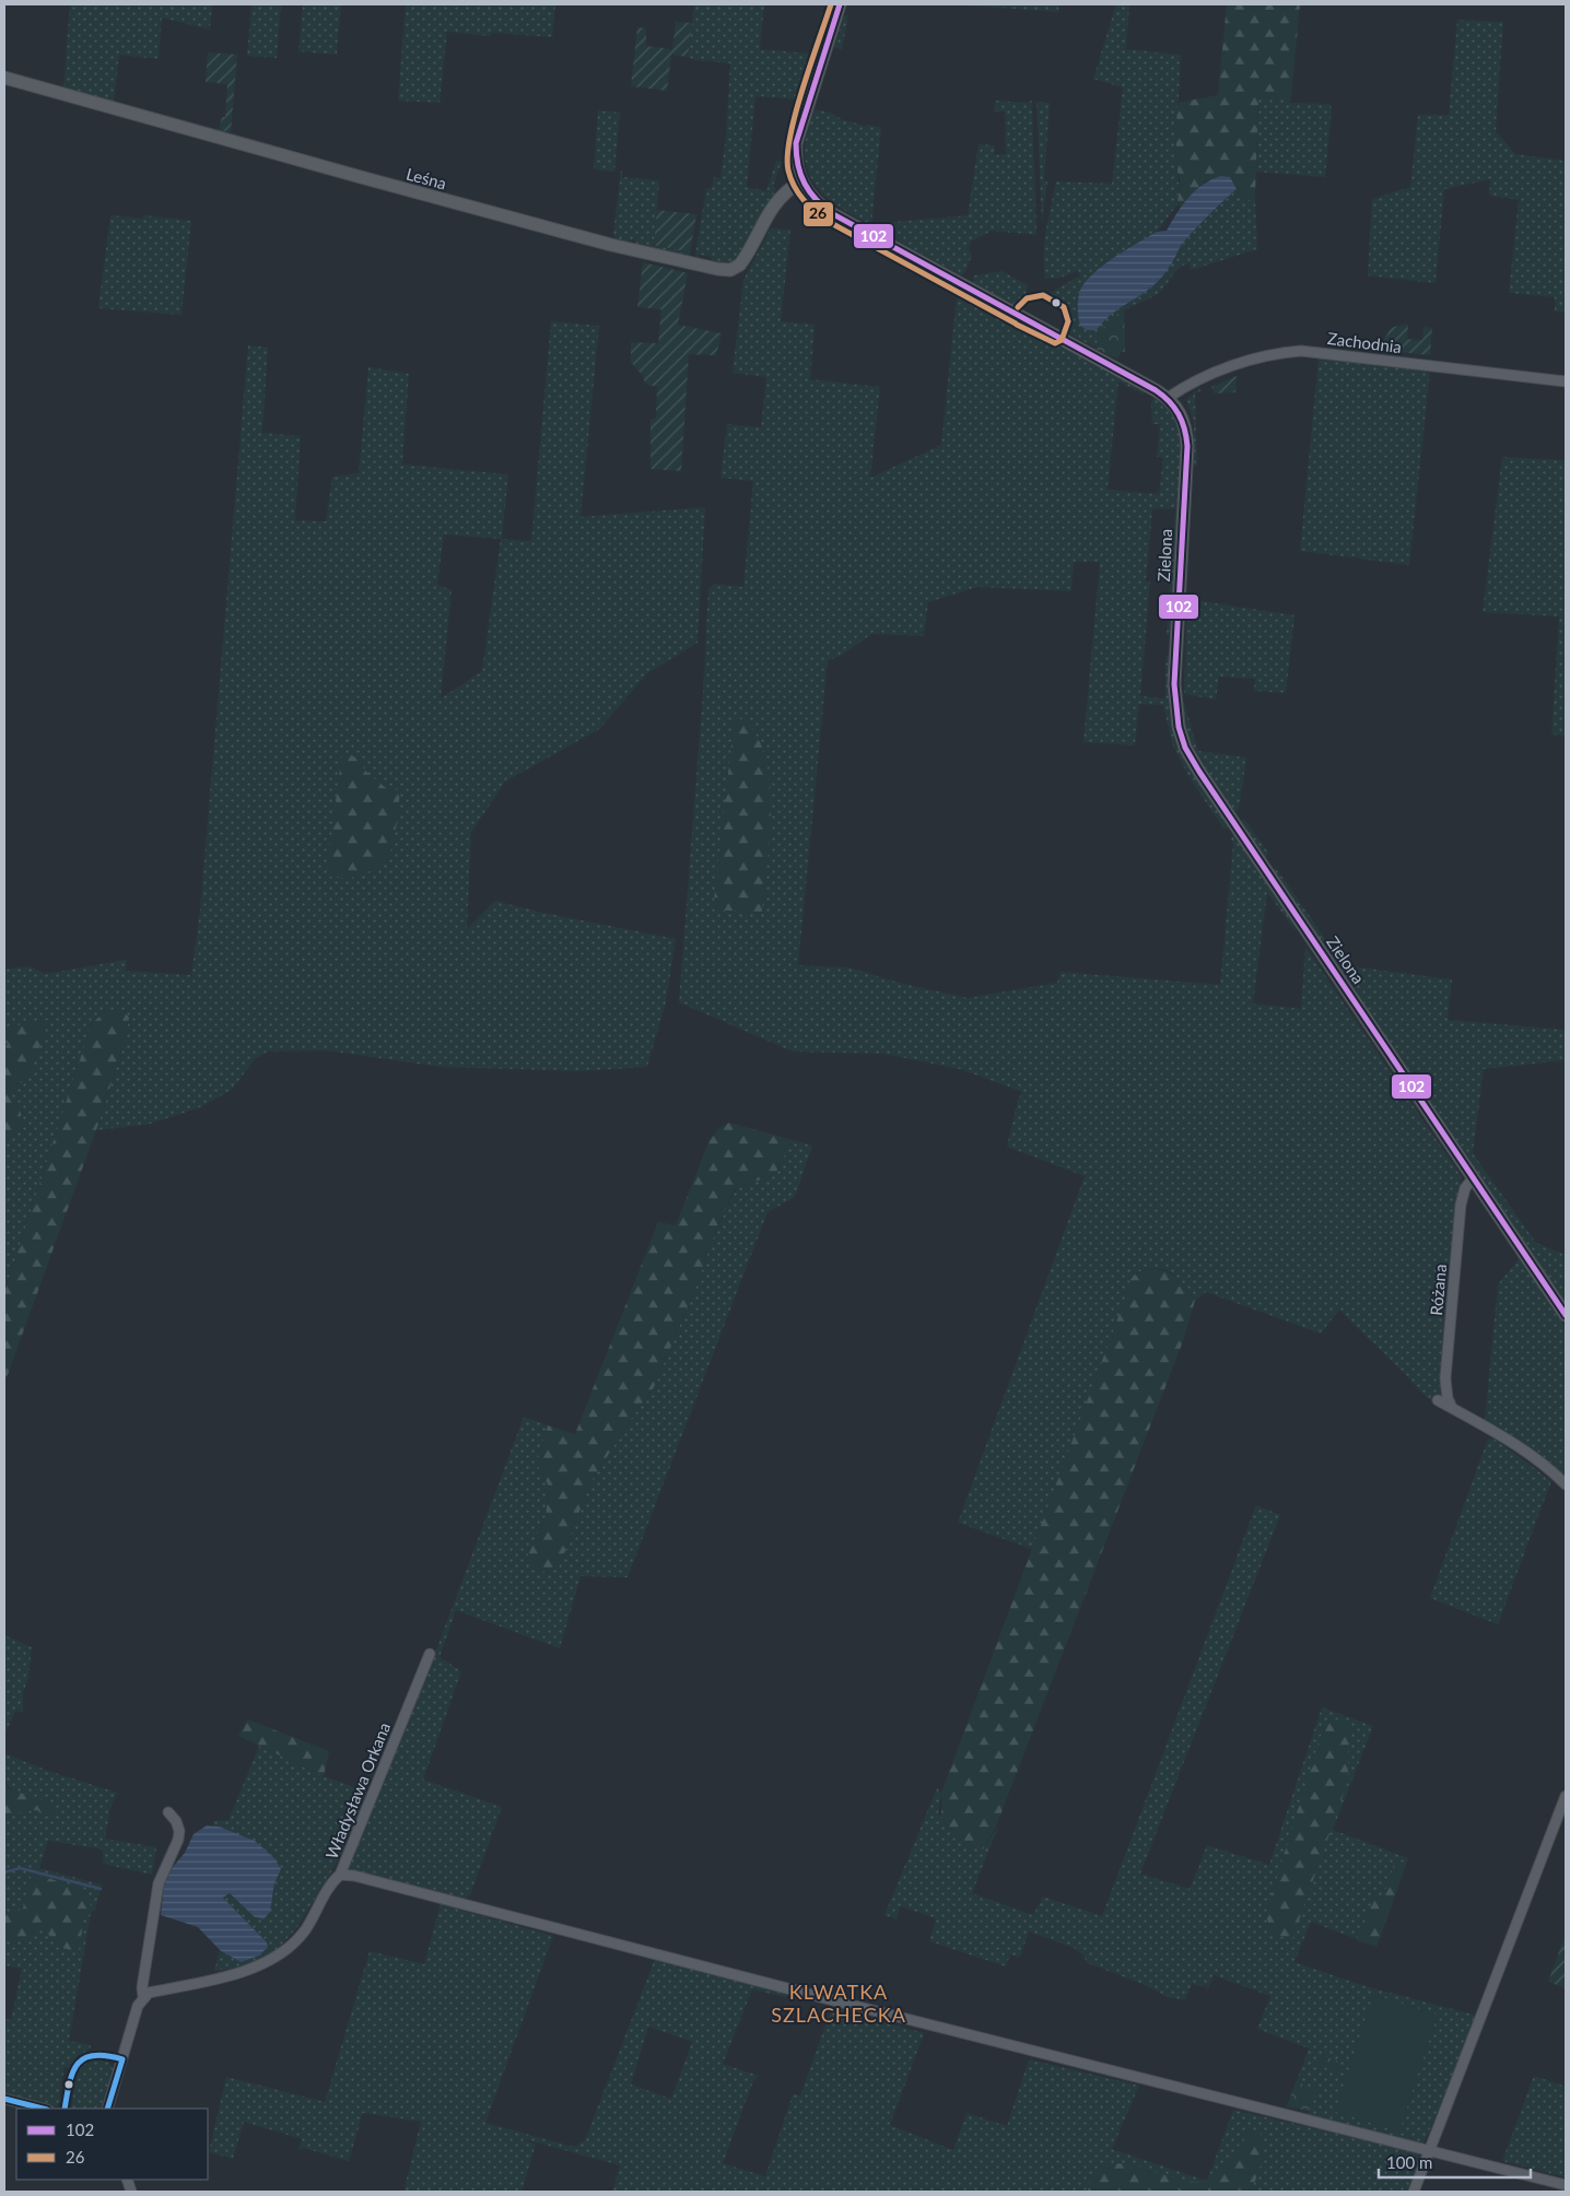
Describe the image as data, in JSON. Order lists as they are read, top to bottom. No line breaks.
{"streets":{"street":["Leśna","Zachodnia","Zielona","Różana","Władysława Orkana"]},"crossings":[["Leśna","Zielona"],["Zachodnia","Zielona"],["Zielona","Różana"]],"districts":["KLWATKA SZLACHECKA"],"lines":["transit line 102","transit line 26"],"legend":["102","26"],"scale_bar":"100 m"}
